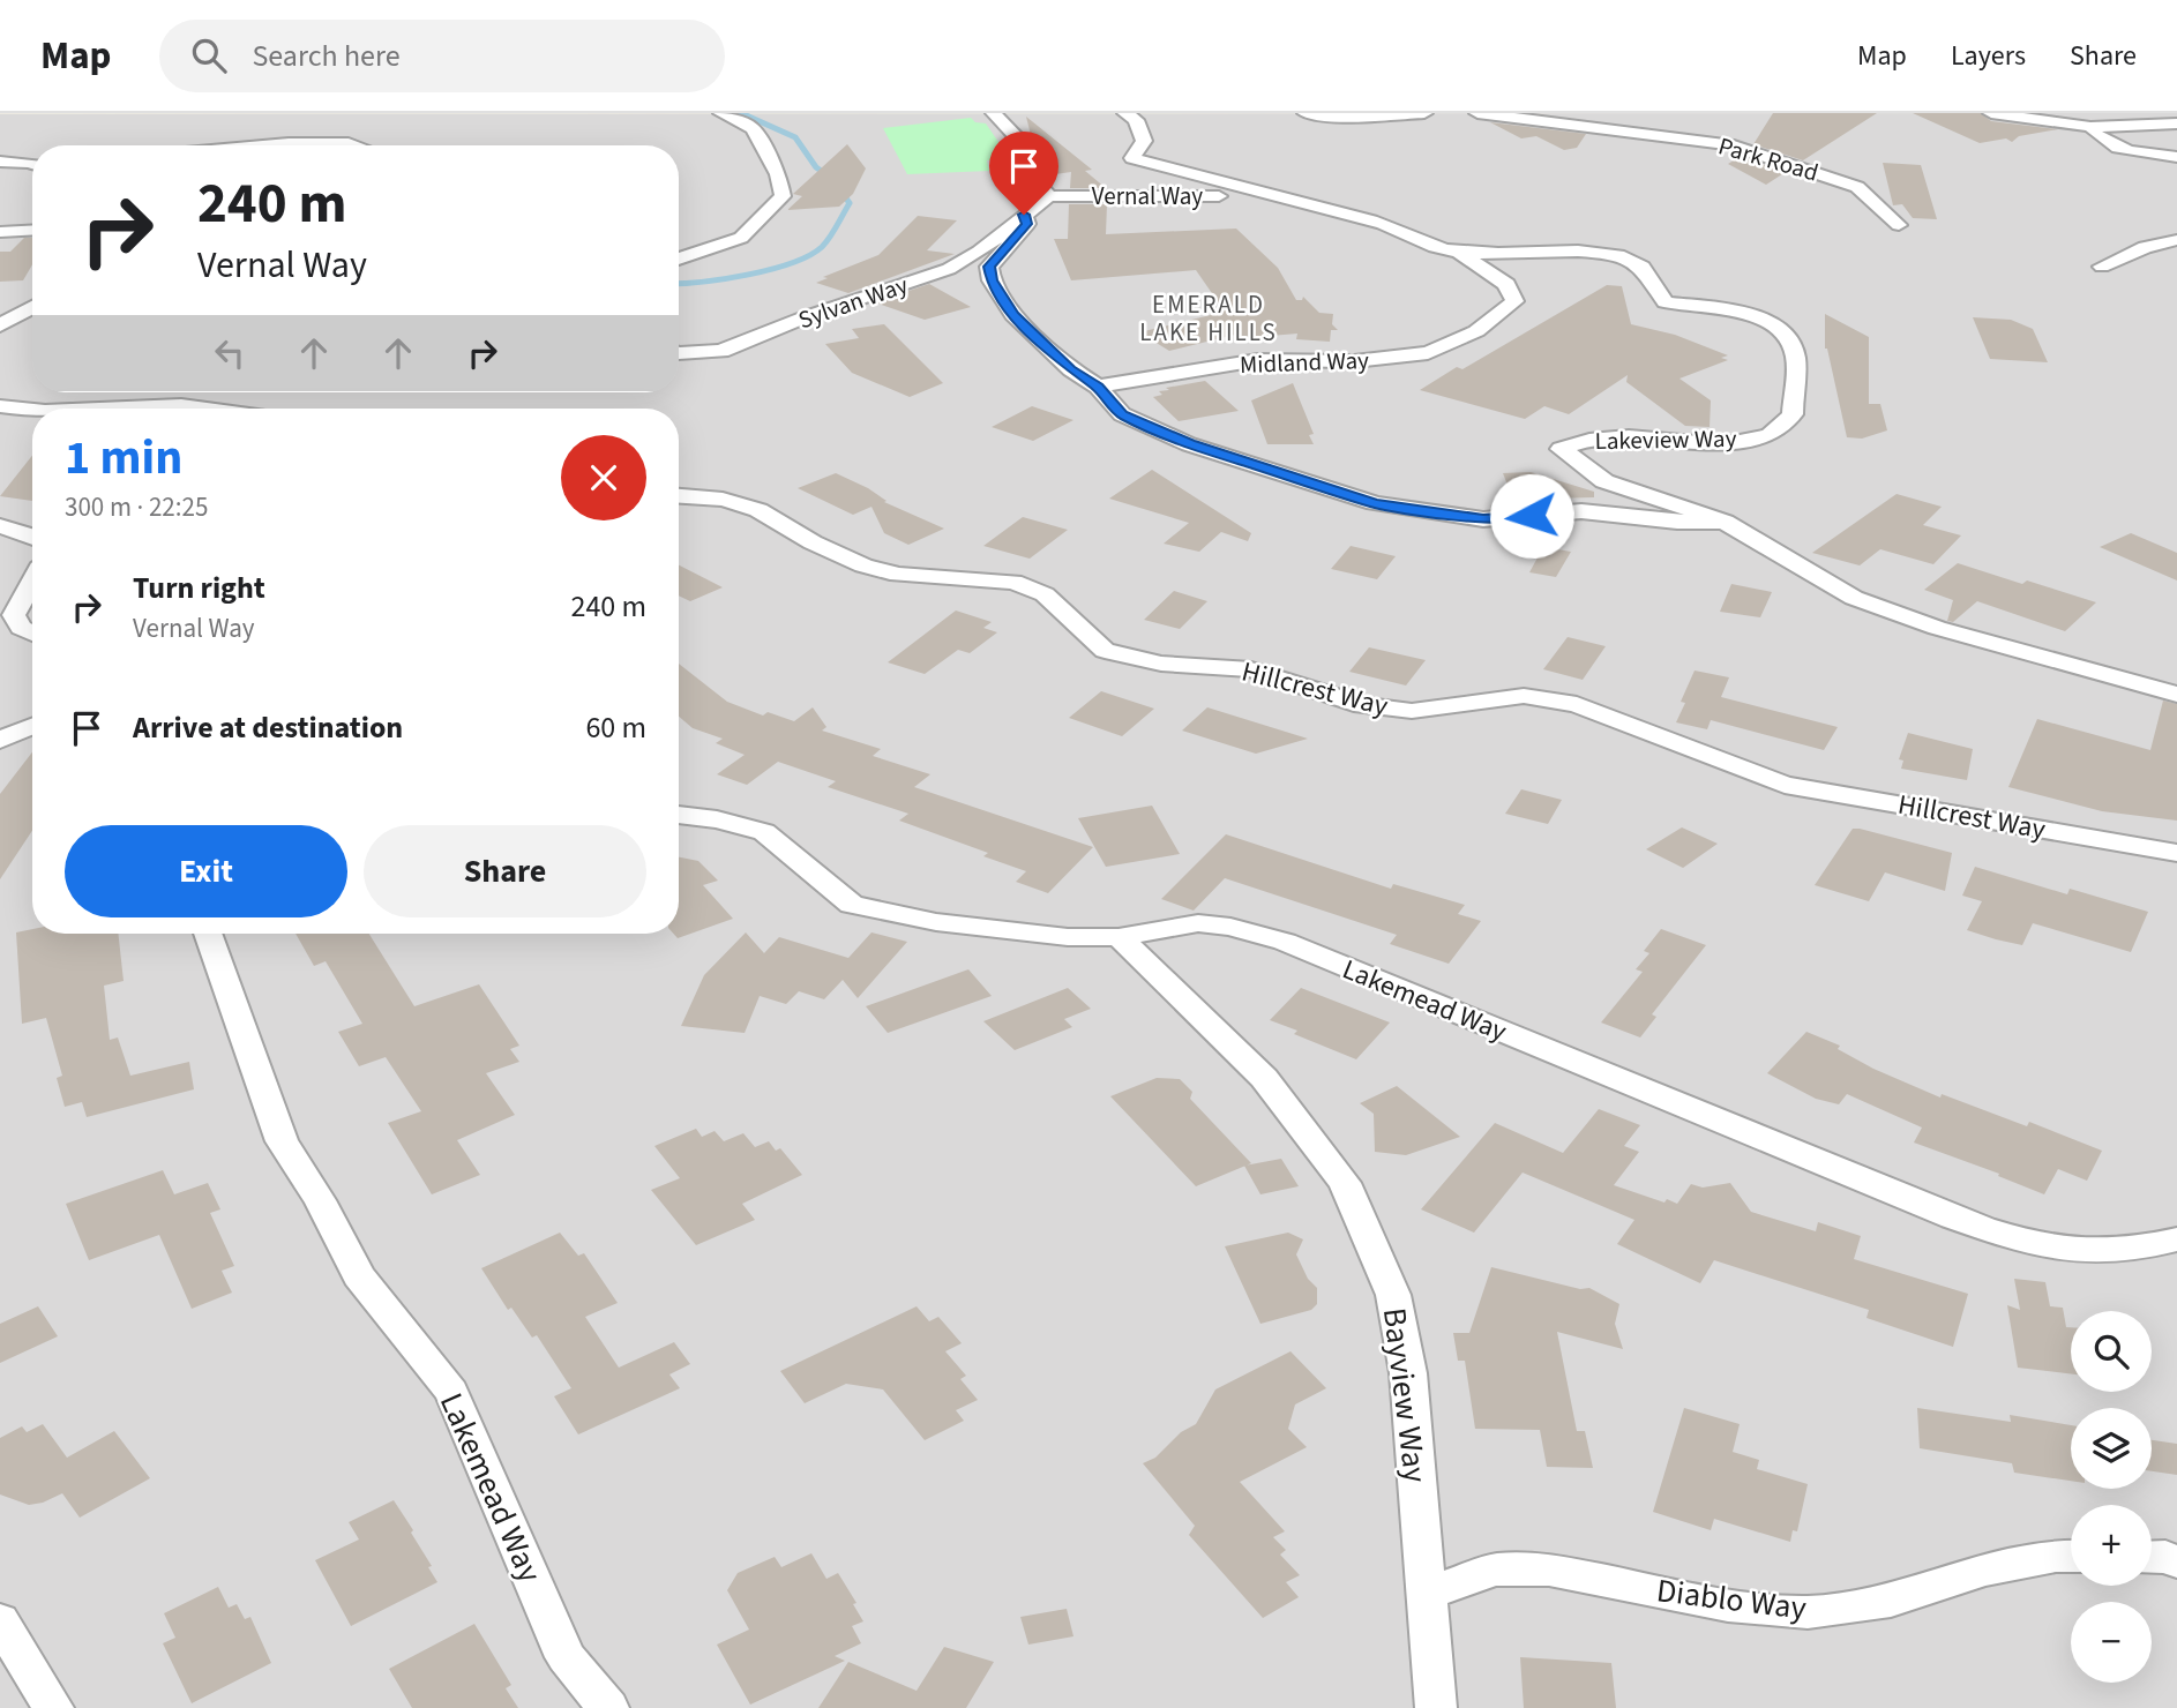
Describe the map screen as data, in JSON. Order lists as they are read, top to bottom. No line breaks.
{"streets":{"street":["Park Road","Vernal Way","Sylvan Way","Midland Way","Lakeview Way","Hillcrest Way","Lakemead Way","Bayview Way","Diablo Way"]},"crossings":[["Vernal Way","Sylvan Way"],["Vernal Way","Midland Way"],["Vernal Way","Lakeview Way"],["Midland Way","Lakeview Way"],["Lakemead Way","Bayview Way"],["Bayview Way","Diablo Way"]],"districts":["EMERALD LAKE HILLS"],"page":{"header":"Map","search":"Search here","nav":["Map","Layers","Share"],"turn":["240 m","Vernal Way"],"heading":["1 min","300 m · 22:25"],"list":[{"name":"Turn right","note":"Vernal Way","value":"240 m"},{"name":"Arrive at destination","value":"60 m"}],"buttons":["Exit","Share"],"map_buttons":["+","−"]}}
